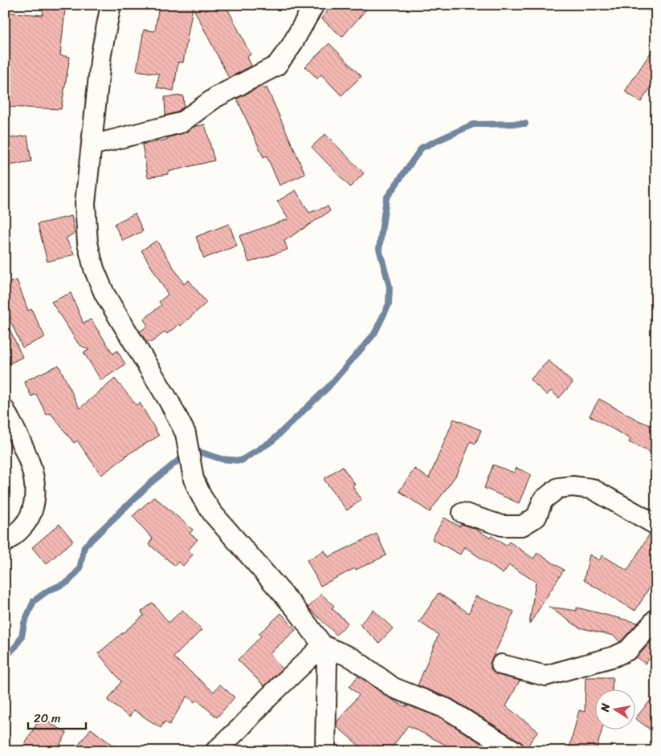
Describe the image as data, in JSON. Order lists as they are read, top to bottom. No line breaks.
{"scale_bar":"20 m","north":"left"}
